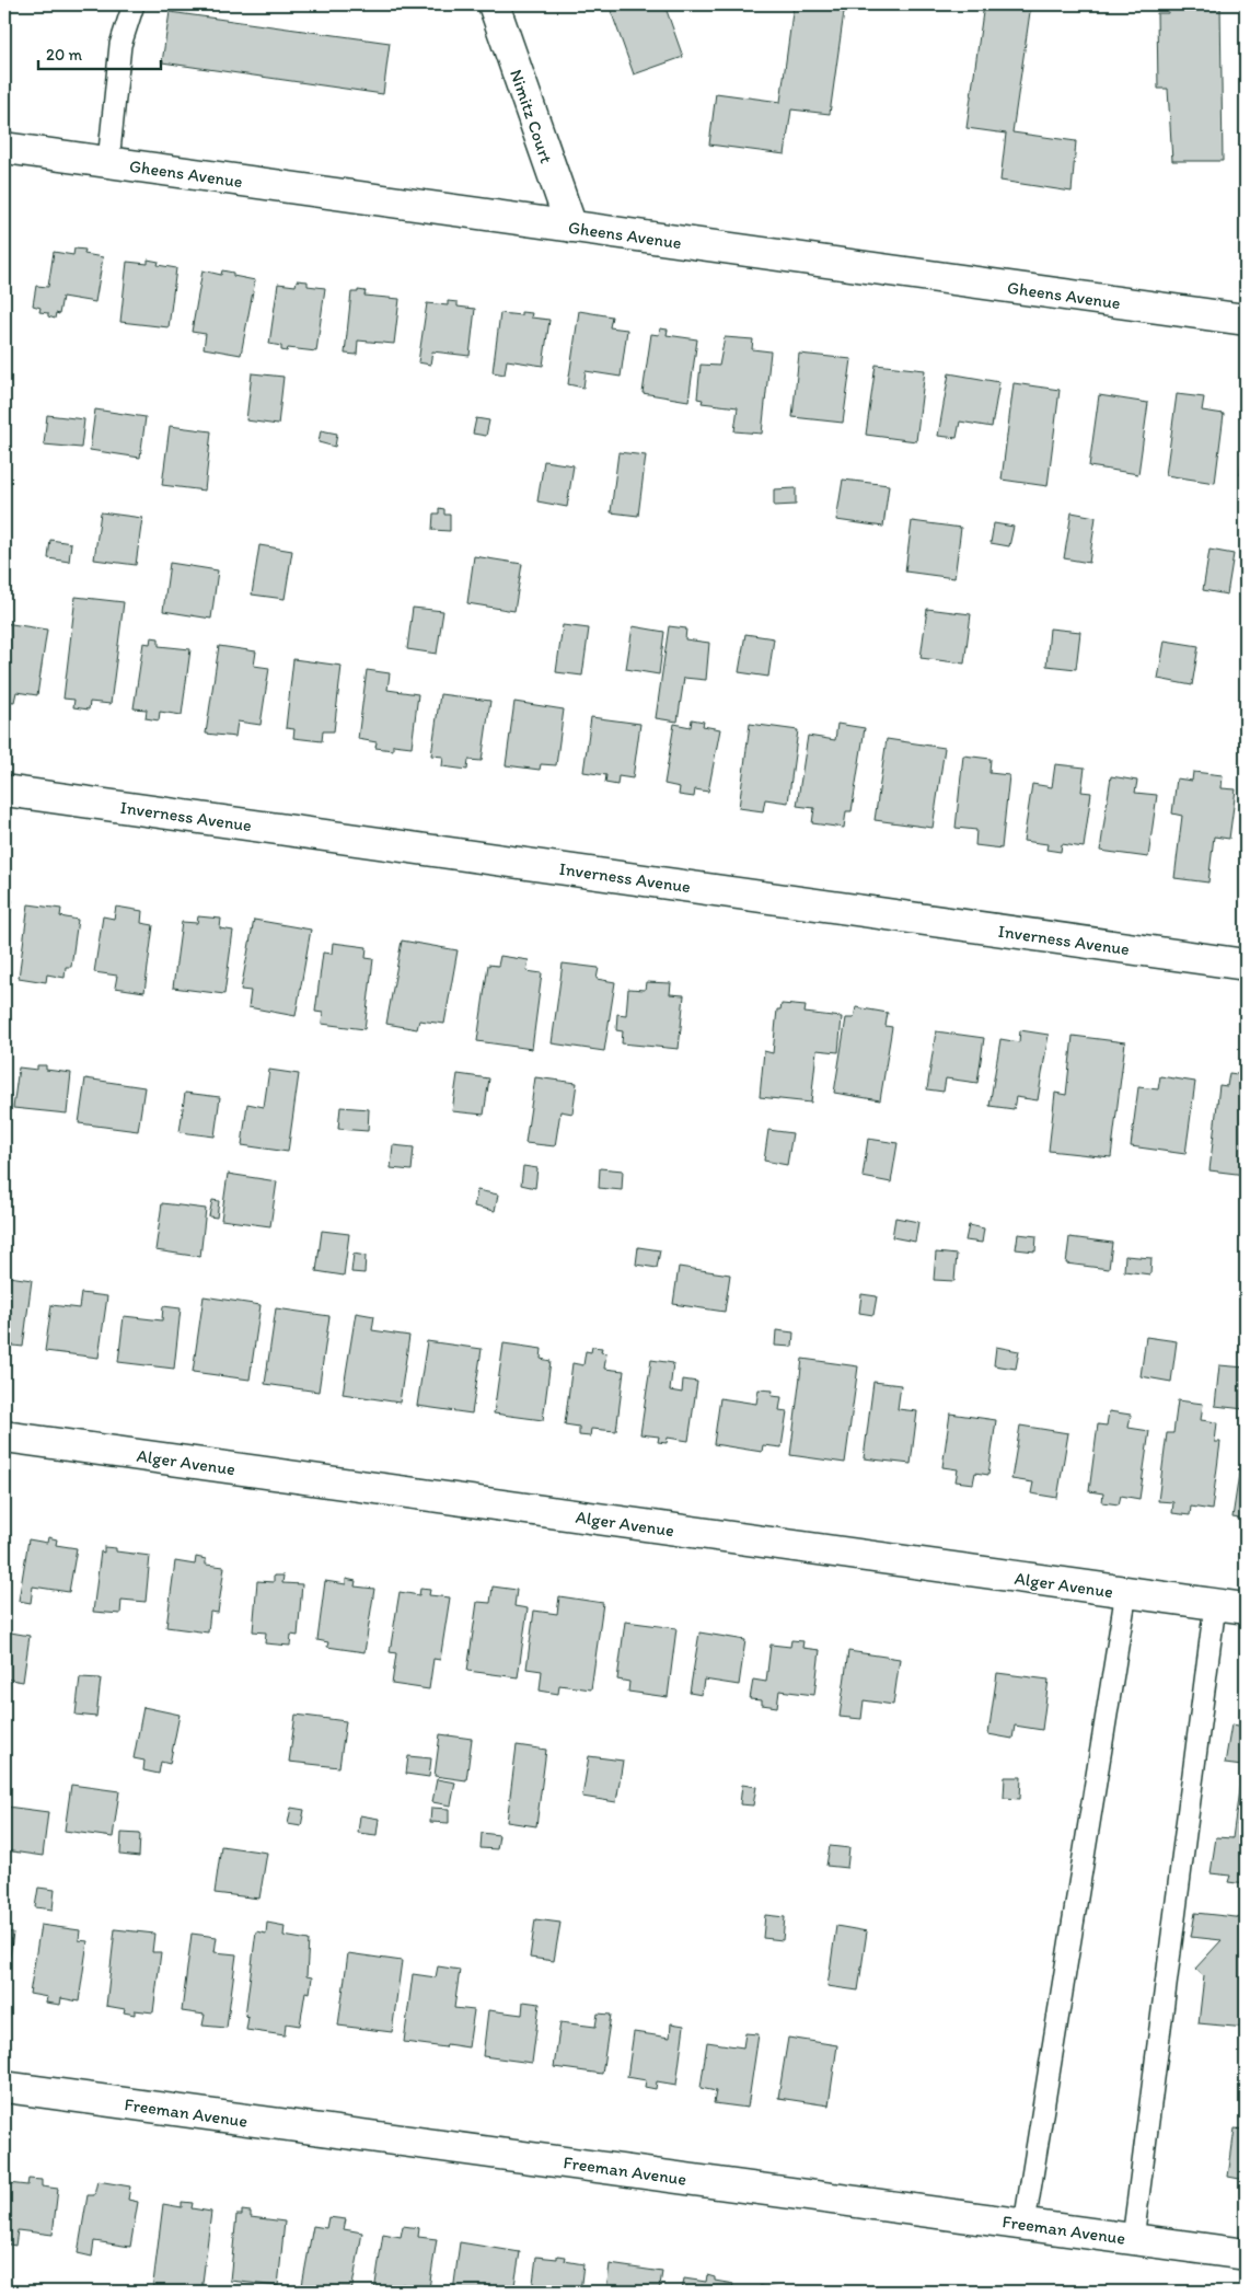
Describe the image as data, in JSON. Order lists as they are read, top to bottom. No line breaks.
{"streets":{"street":["Nimitz Court","Gheens Avenue","Inverness Avenue","Alger Avenue","Freeman Avenue"]},"crossings":[["Nimitz Court","Gheens Avenue"]],"scale_bar":"20 m"}
